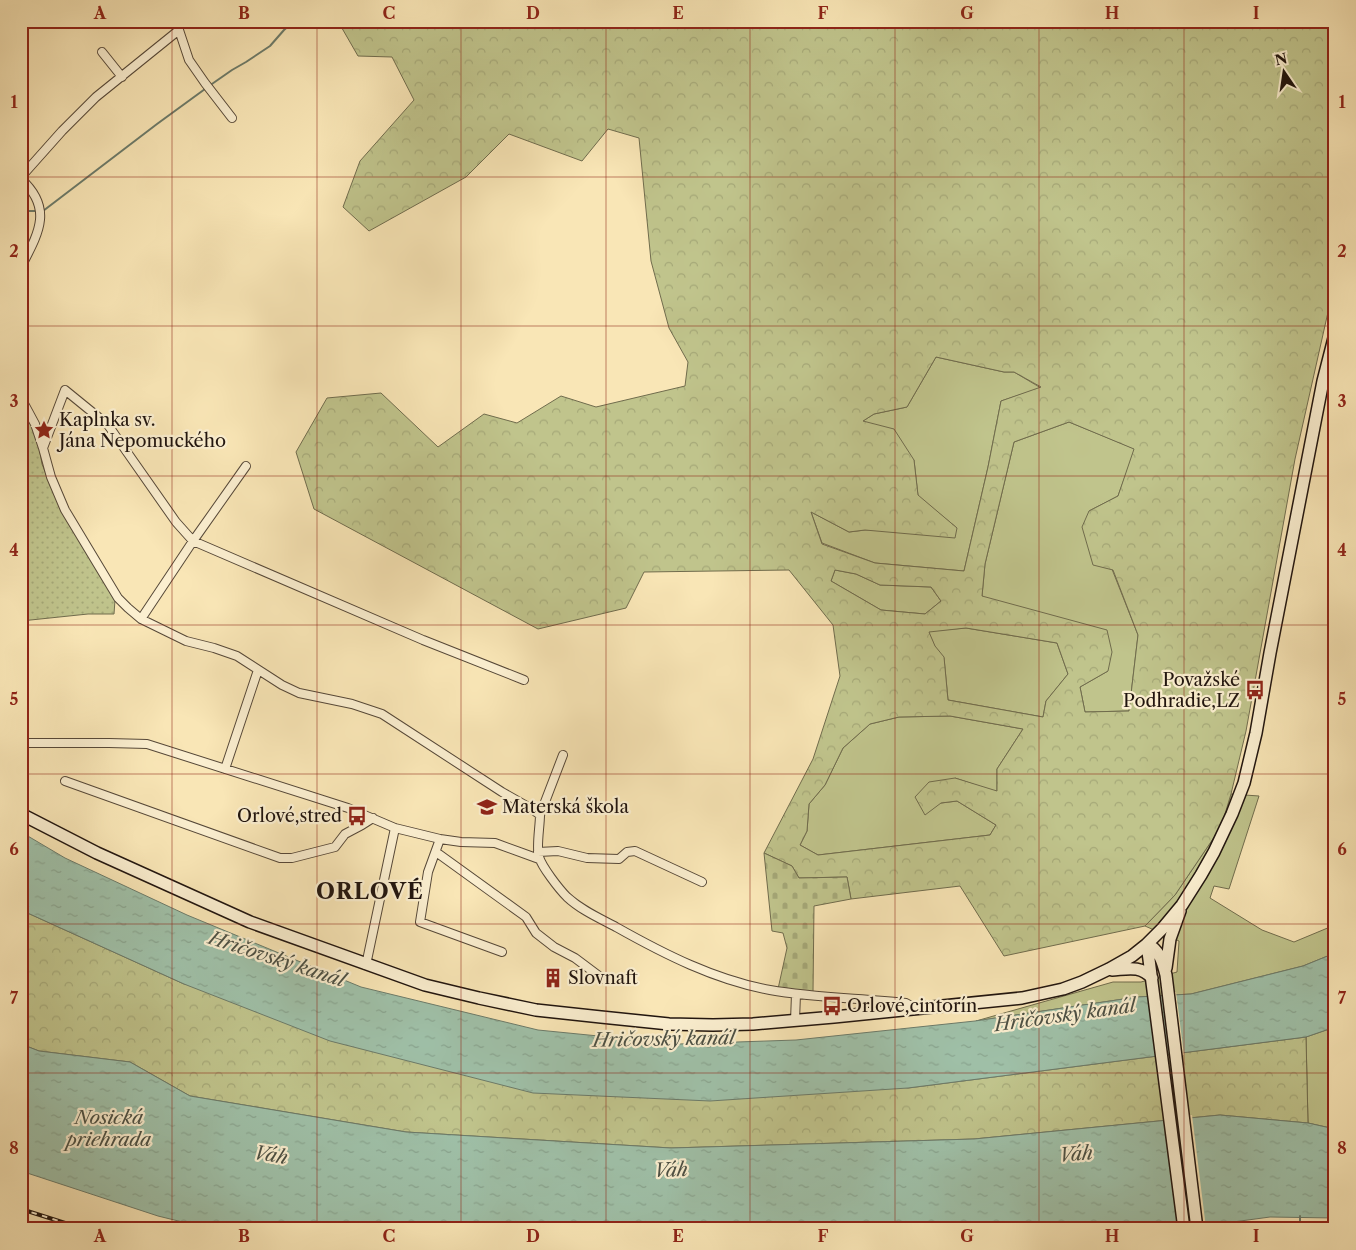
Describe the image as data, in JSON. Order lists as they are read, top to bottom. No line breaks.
{"districts":["ORLOVÉ"],"water":["Hričovský kanál","Nosická priehrada","Váh"],"places":{"place":["Kaplnka sv. Jána Nepomuckého"],"bus stop":["Považské Podhradie,LZ","Orlové,stred","Orlové,cintorín"],"school or university":["Materská škola"],"building":["Slovnaft"]},"north":"top","grid":{"columns":["A","B","C","D","E","F","G","H","I"],"rows":["1","2","3","4","5","6","7","8"]}}
